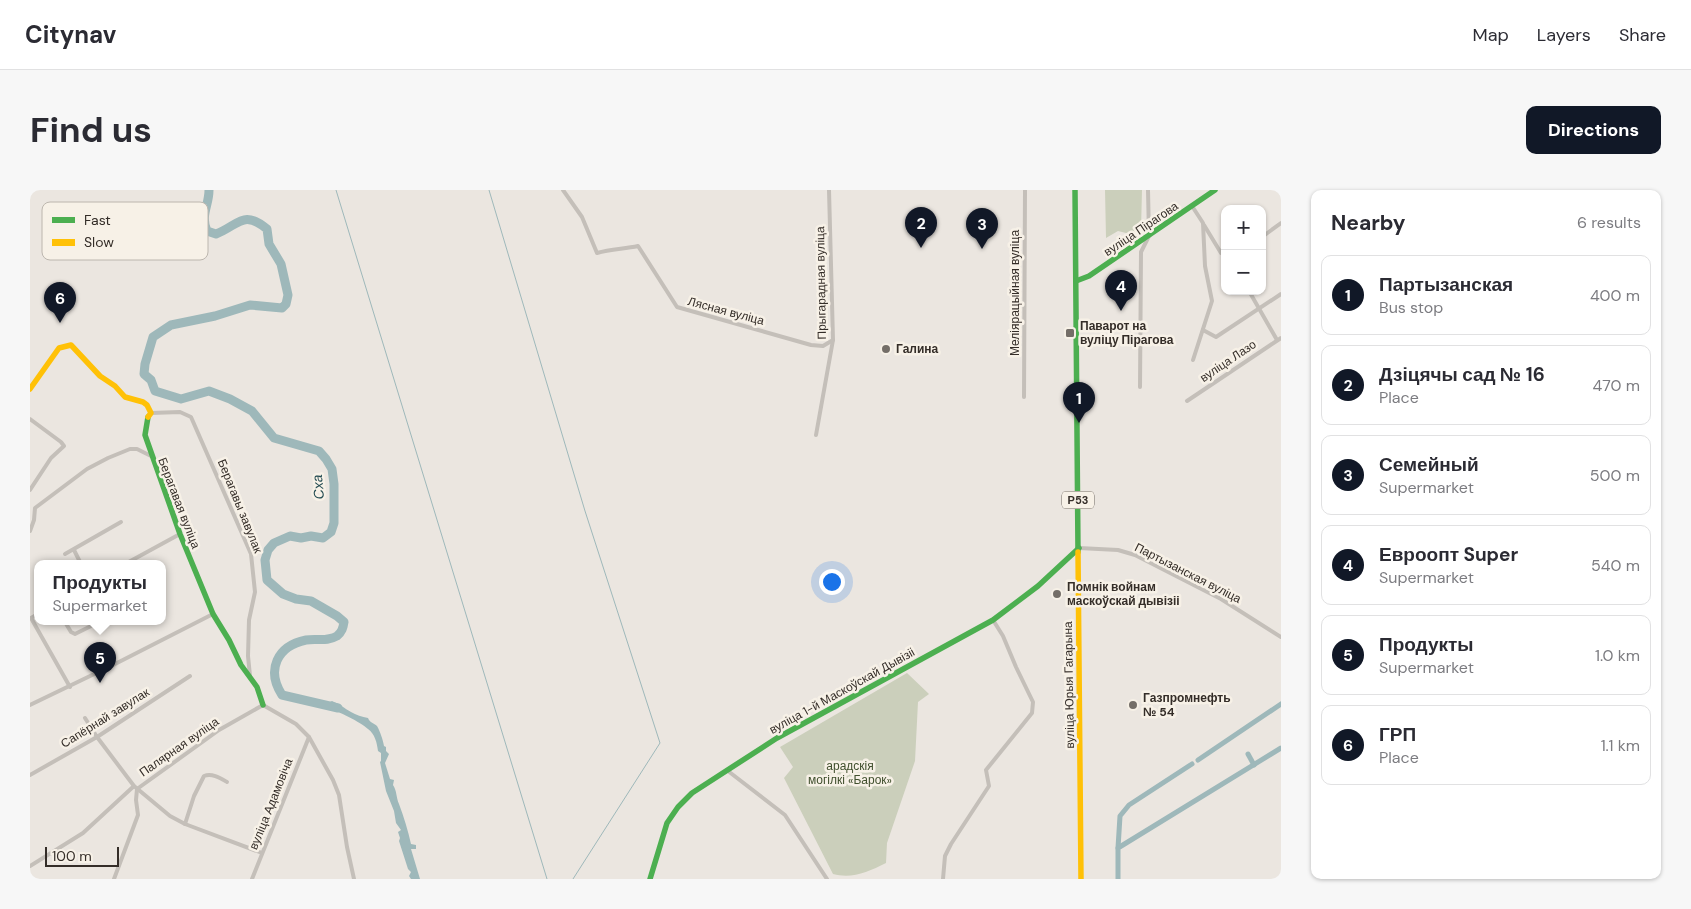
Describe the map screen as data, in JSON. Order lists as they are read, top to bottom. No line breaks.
{"streets":{"street":["вуліца Пірагова","Прыгарадная вуліца","Меліярацыйная вуліца","Лясная вуліца","вуліца Лазо","Р53","Берагавая вуліца","Берагавы завулак","Партызанская вуліца","вуліца Юрыя Гагарына","вуліца 1-й Маскоўскай Дывізіі","Сапёрнай завулак","Палярная вуліца","вуліца Адамовіча"]},"crossings":[["вуліца Пірагова","Р53"],["вуліца Пірагова","вуліца Юрыя Гагарына"],["Прыгарадная вуліца","Лясная вуліца"],["Р53","вуліца Юрыя Гагарына"],["Берагавая вуліца","Берагавы завулак"],["Берагавая вуліца","Палярная вуліца"],["Партызанская вуліца","вуліца Юрыя Гагарына"],["Партызанская вуліца","вуліца 1-й Маскоўскай Дывізіі"],["вуліца Юрыя Гагарына","вуліца 1-й Маскоўскай Дывізіі"]],"water":["Сха"],"parks":["арадскія могілкі «Барок»"],"places":{"transit":["Паварот на вуліцу Пірагова"],"other":["Галина","Помнік войнам маскоўскай дывізіі","Газпромнефть № 54"]},"legend":["Fast","Slow"],"scale_bar":"100 m","page":{"header":"Citynav","nav":["Map","Layers","Share"],"buttons":"Directions","title":"Find us","heading":["Nearby","6 results"],"map_buttons":["+","−"],"pins":["2","3","4","6","1","5"],"list":[{"mark":"1","name":"Партызанская","note":"Bus stop","value":"400 m"},{"mark":"2","name":"Дзіцячы сад № 16","note":"Place","value":"470 m"},{"mark":"3","name":"Семейный","note":"Supermarket","value":"500 m"},{"mark":"4","name":"Евроопт Super","note":"Supermarket","value":"540 m"},{"mark":"5","name":"Продукты","note":"Supermarket","value":"1.0 km"},{"mark":"6","name":"ГРП","note":"Place","value":"1.1 km"}],"popup":["Продукты","Supermarket"],"scale":"100 m"}}
